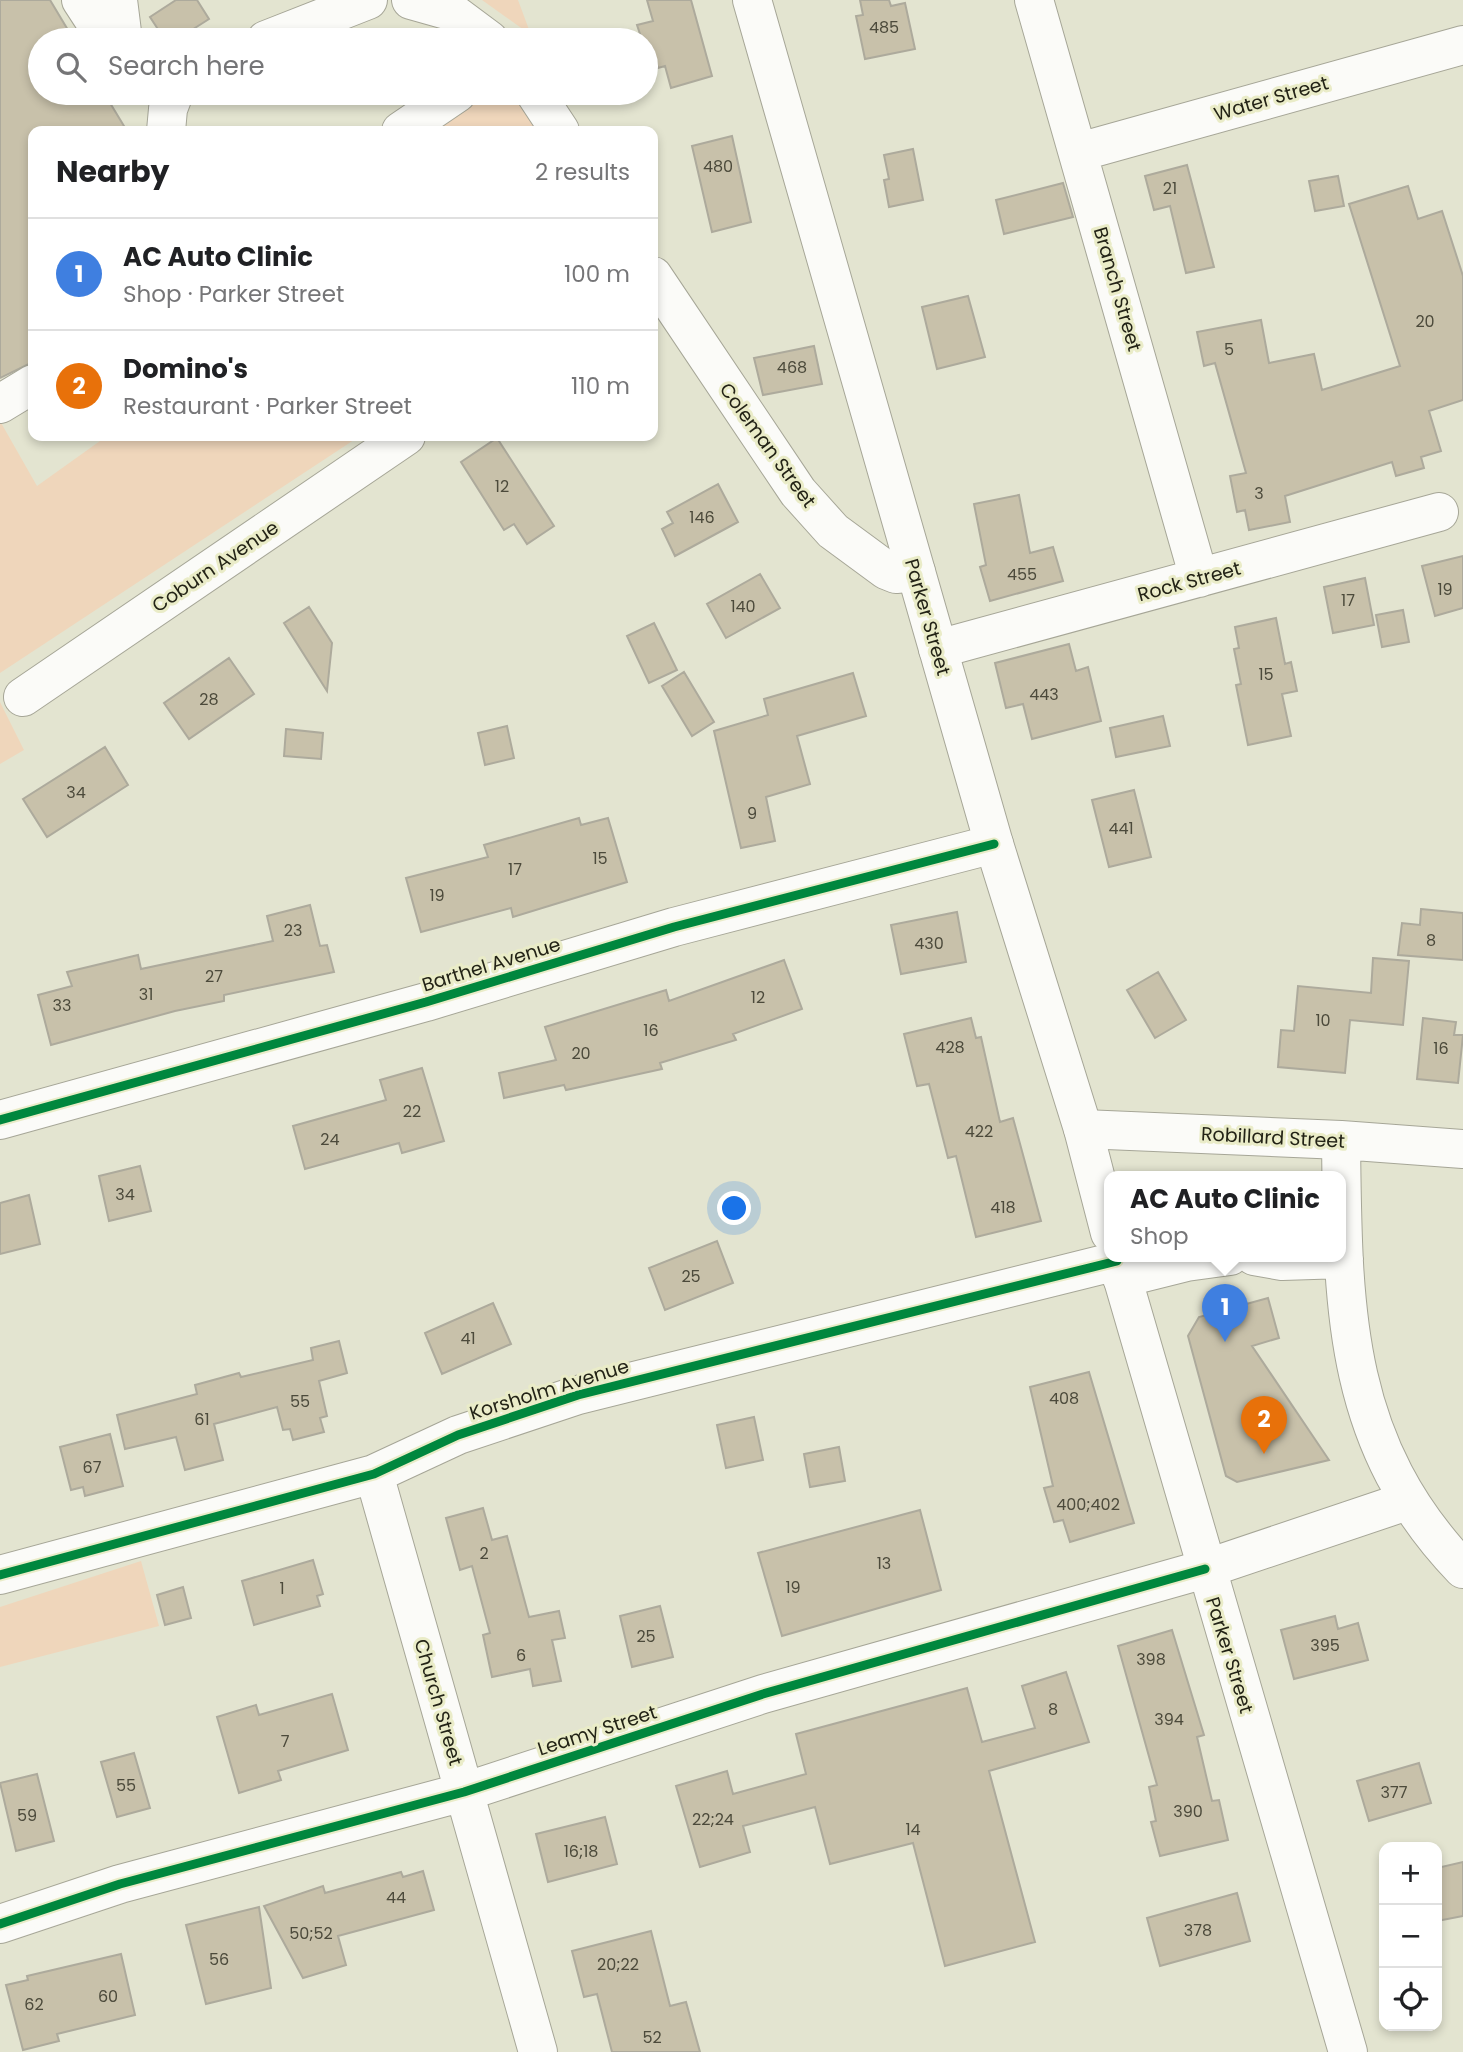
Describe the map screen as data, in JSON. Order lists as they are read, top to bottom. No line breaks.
{"streets":{"street":["Water Street","Branch Street","Coleman Street","Coburn Avenue","Rock Street","Parker Street","Barthel Avenue","Robillard Street","Korsholm Avenue","Church Street","Leamy Street"]},"crossings":[["Water Street","Branch Street"],["Branch Street","Rock Street"],["Coleman Street","Parker Street"],["Rock Street","Parker Street"],["Parker Street","Barthel Avenue"],["Parker Street","Robillard Street"],["Parker Street","Leamy Street"],["Korsholm Avenue","Church Street"],["Church Street","Leamy Street"]],"house_numbers":["485","480","21","20","5","468","12","3","146","455","19","17","140","15","443","28","34","9","441","15","17","19","23","8","430","27","31","12","33","10","16","428","16","20","22","422","24","34","418","25","41","408","55","61","67","400;402","2","13","19","1","25","395","6","398","8","394","7","55","377","390","59","22;24","14","16;18","44","378","50;52","56","20;22","60","62","52"],"page":{"search":"Search here","heading":["Nearby","2 results"],"list":[{"mark":"1","name":"AC Auto Clinic","note":"Shop · Parker Street","value":"100 m"},{"mark":"2","name":"Domino's","note":"Restaurant · Parker Street","value":"110 m"}],"popup":["AC Auto Clinic","Shop"],"pins":["1","2"],"map_buttons":["+","−"]}}
